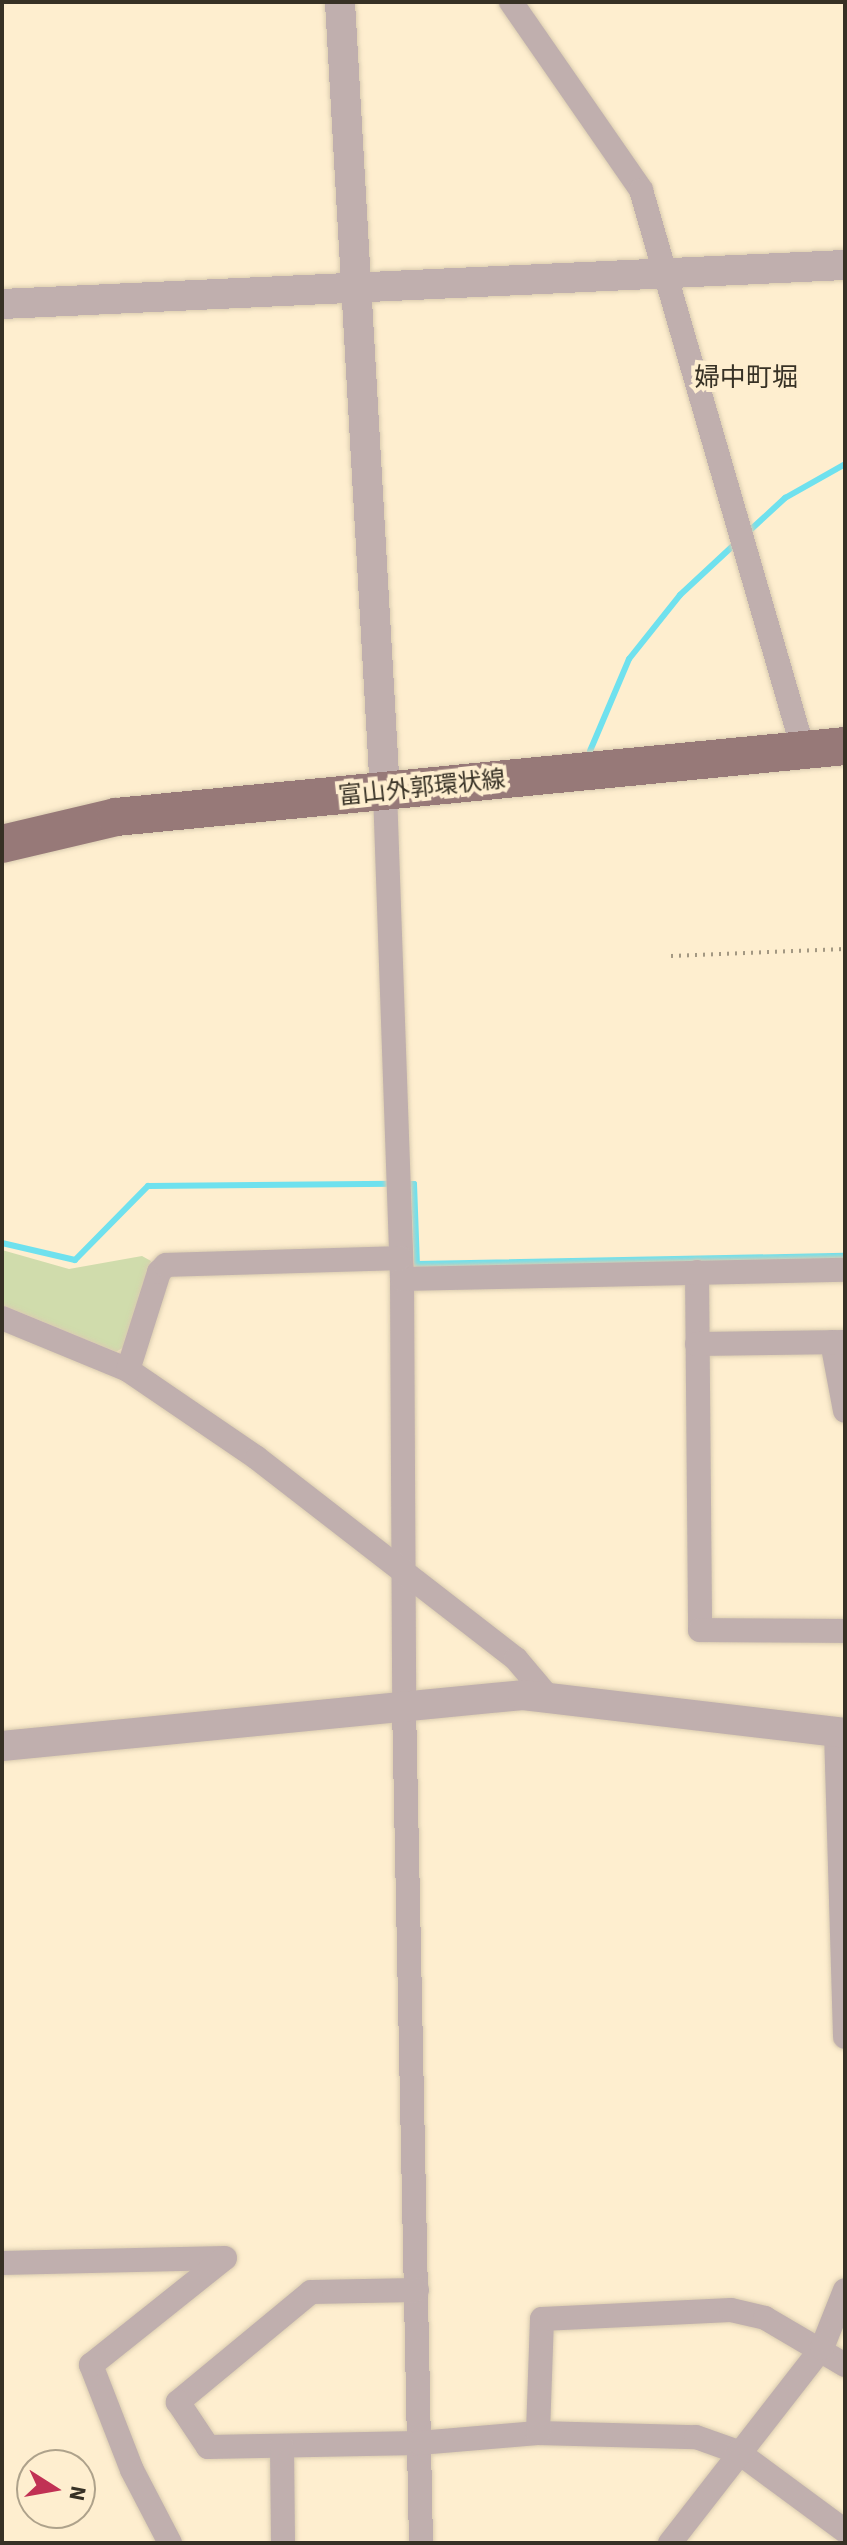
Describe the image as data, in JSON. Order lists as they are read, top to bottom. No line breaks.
{"streets":{"main road":["富山外郭環状線"]},"districts":["婦中町堀"],"north":"right"}
